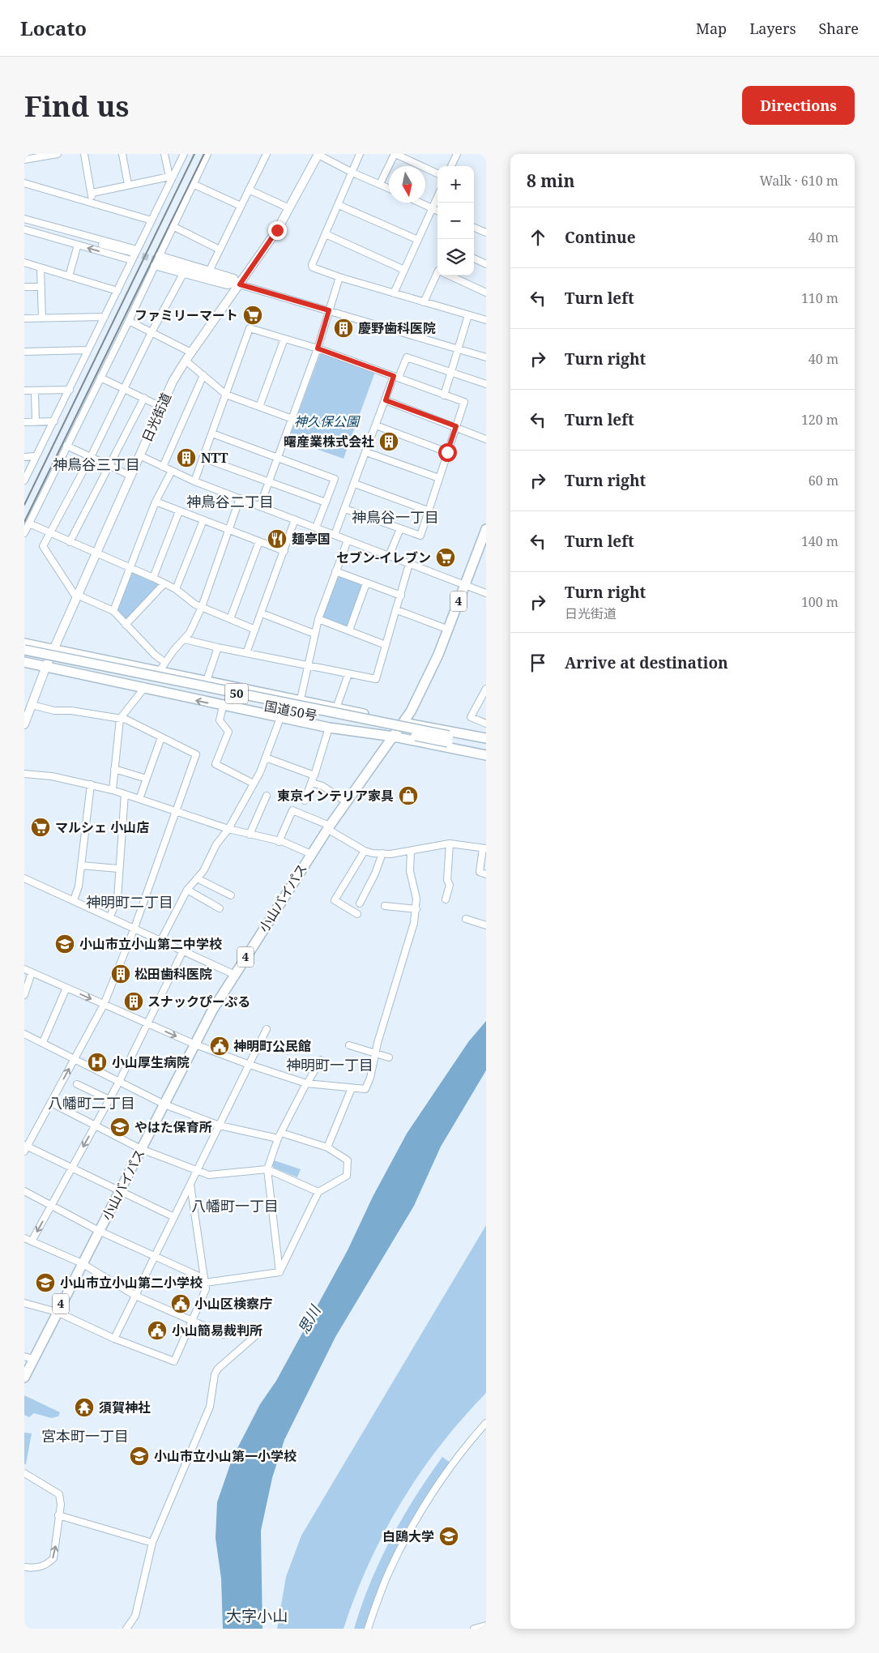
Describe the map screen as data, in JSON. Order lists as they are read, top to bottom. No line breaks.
{"streets":{"highway":["4","50","国道50号","小山バイパス"],"main road":["日光街道"]},"districts":["神鳥谷三丁目","神鳥谷二丁目","神鳥谷一丁目","神明町二丁目","神明町一丁目","八幡町二丁目","八幡町一丁目","宮本町一丁目","大字小山"],"water":["思川"],"parks":["神久保公園"],"places":{"supermarket":["ファミリーマート","セブン-イレブン","マルシェ 小山店"],"building":["慶野歯科医院","曙産業株式会社","NTT","松田歯科医院","スナックぴーぷる"],"restaurant":["麺亭国"],"shop":["東京インテリア家具"],"school or university":["小山市立小山第二中学校","やはた保育所","小山市立小山第二小学校","小山市立小山第一小学校","白鴎大学"],"public building":["神明町公民館","小山区検察庁","小山簡易裁判所"],"hospital":["小山厚生病院"],"temple":["須賀神社"]},"north":"bottom","page":{"header":"Locato","nav":["Map","Layers","Share"],"buttons":"Directions","title":"Find us","heading":["8 min","Walk · 610 m"],"map_buttons":["+","−"],"list":[["Continue","40 m"],["Turn left","110 m"],["Turn right","40 m"],["Turn left","120 m"],["Turn right","60 m"],["Turn left","140 m"],["Turn right","日光街道","100 m"],"Arrive at destination"]}}
